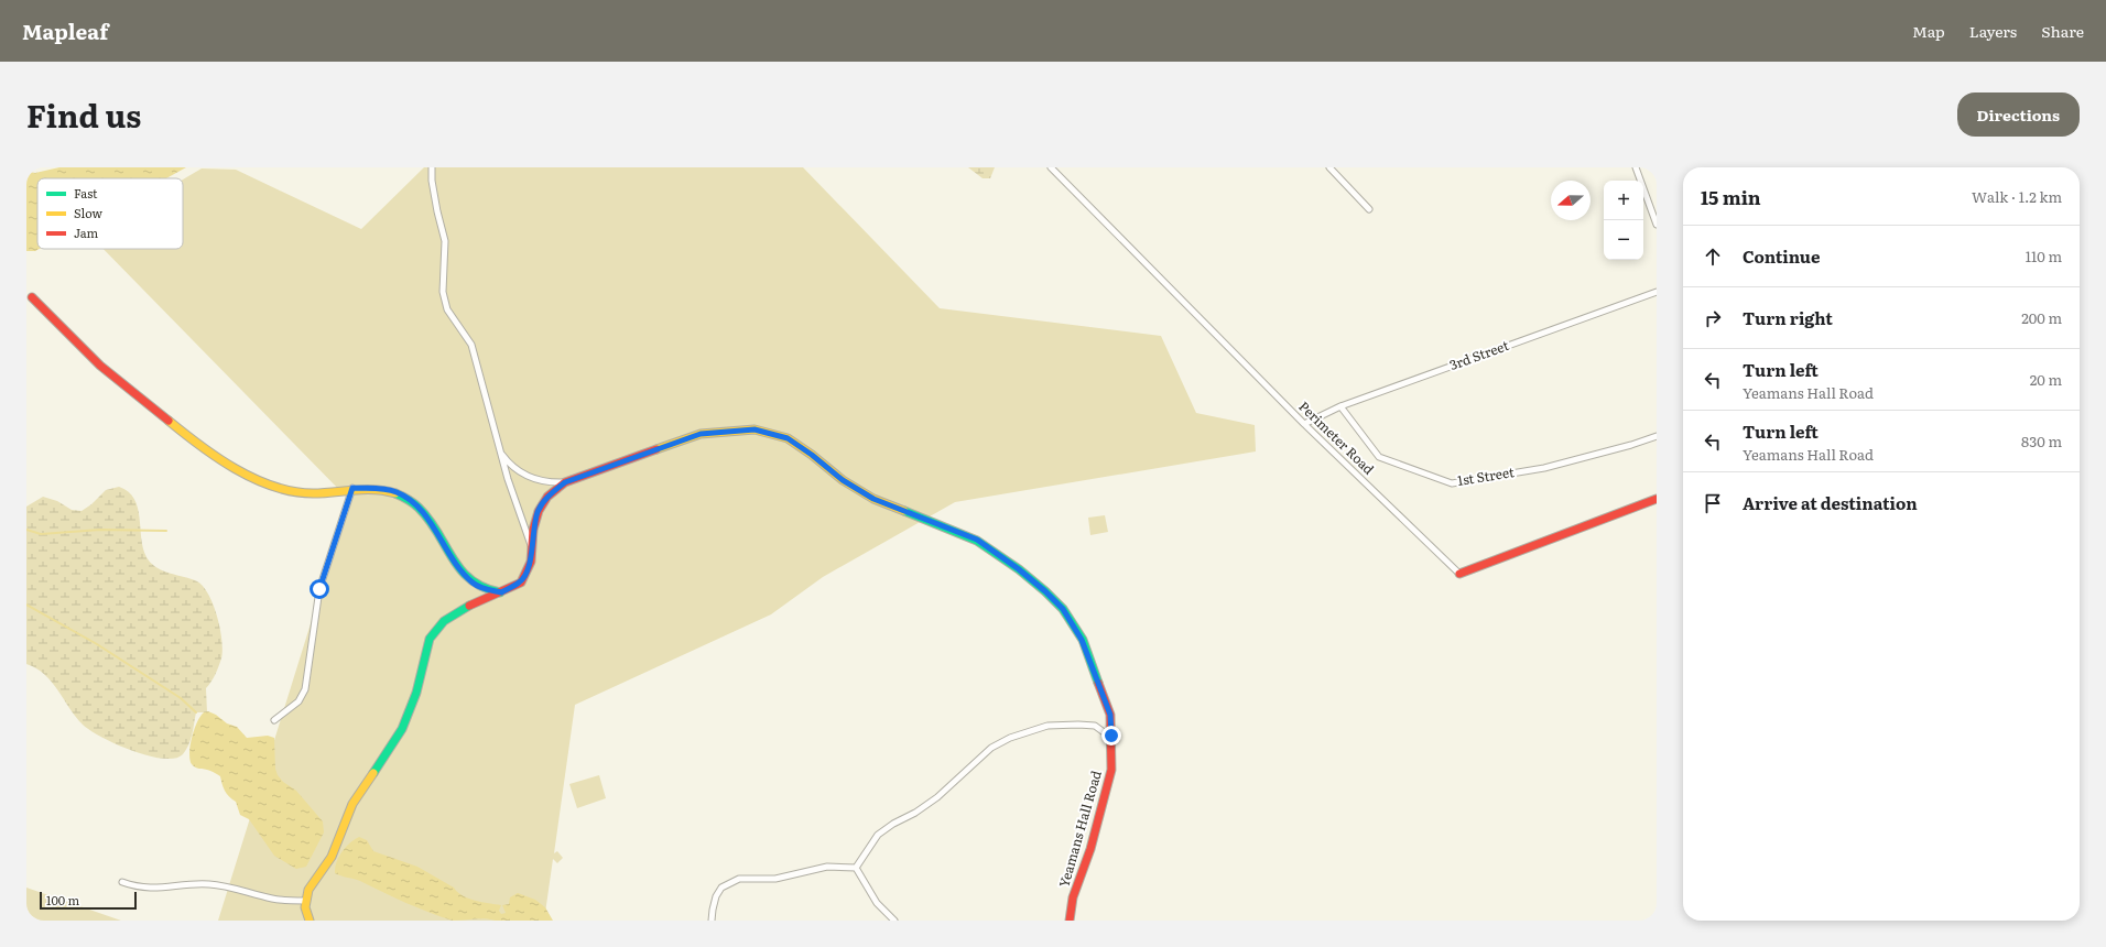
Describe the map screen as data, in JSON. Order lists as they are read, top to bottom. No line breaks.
{"streets":{"street":["3rd Street","Perimeter Road","1st Street","Yeamans Hall Road"]},"crossings":[["3rd Street","Perimeter Road"],["3rd Street","1st Street"]],"legend":["Fast","Slow","Jam"],"scale_bar":"100 m","north":"left","page":{"header":"Mapleaf","nav":["Map","Layers","Share"],"title":"Find us","buttons":"Directions","heading":["15 min","Walk · 1.2 km"],"map_buttons":["+","−"],"list":[["Continue","110 m"],["Turn right","200 m"],["Turn left","Yeamans Hall Road","20 m"],["Turn left","Yeamans Hall Road","830 m"],"Arrive at destination"],"scale":"100 m"}}
